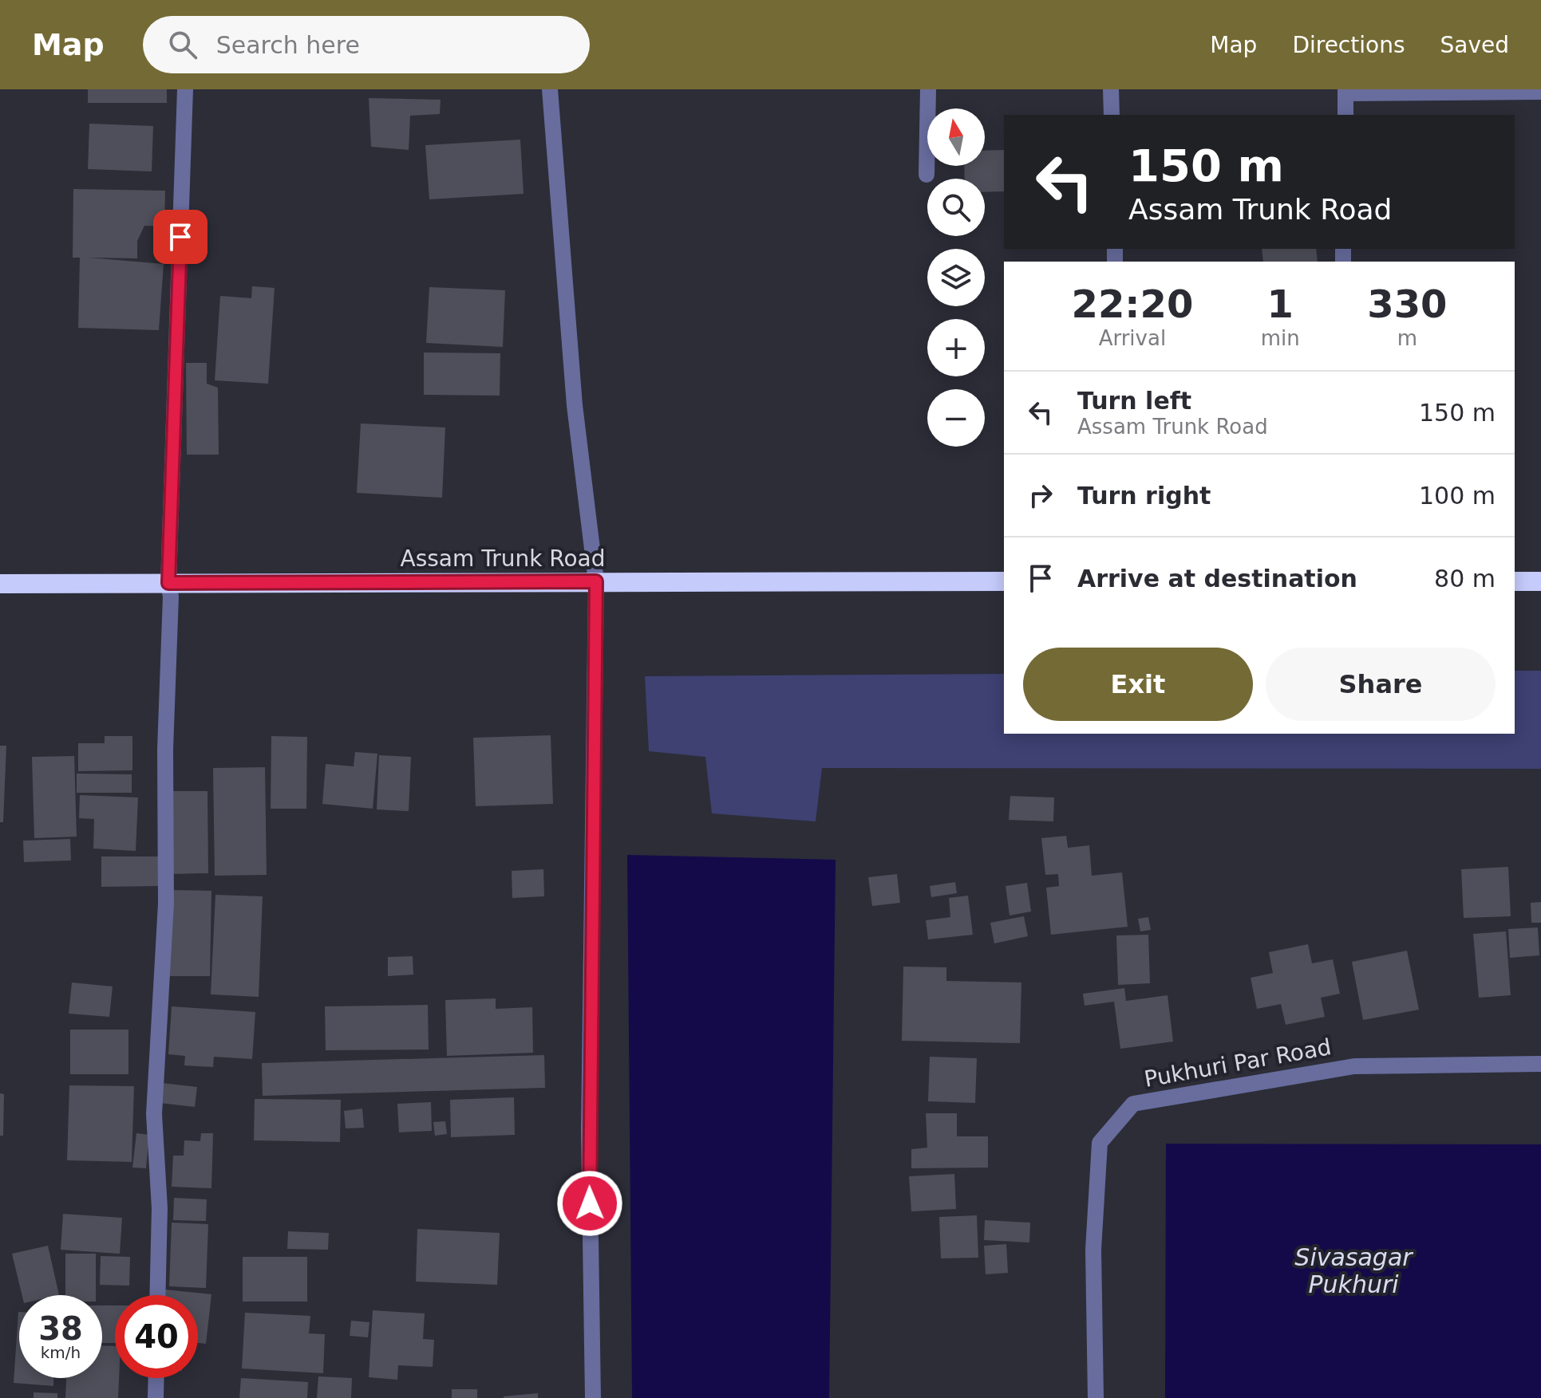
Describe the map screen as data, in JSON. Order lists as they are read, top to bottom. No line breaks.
{"streets":{"highway":["Assam Trunk Road"],"street":["Pukhuri Par Road"]},"water":["Sivasagar Pukhuri"],"north":"top","page":{"header":"Map","search":"Search here","nav":["Map","Directions","Saved"],"map_buttons":["+","−"],"turn":["150 m","Assam Trunk Road"],"eta":["22:20","Arrival","1","min","330","m"],"list":[{"name":"Turn left","note":"Assam Trunk Road","value":"150 m"},{"name":"Turn right","value":"100 m"},{"name":"Arrive at destination","value":"80 m"}],"buttons":["Exit","Share"],"speed":"38 km/h","limit":"40"}}
